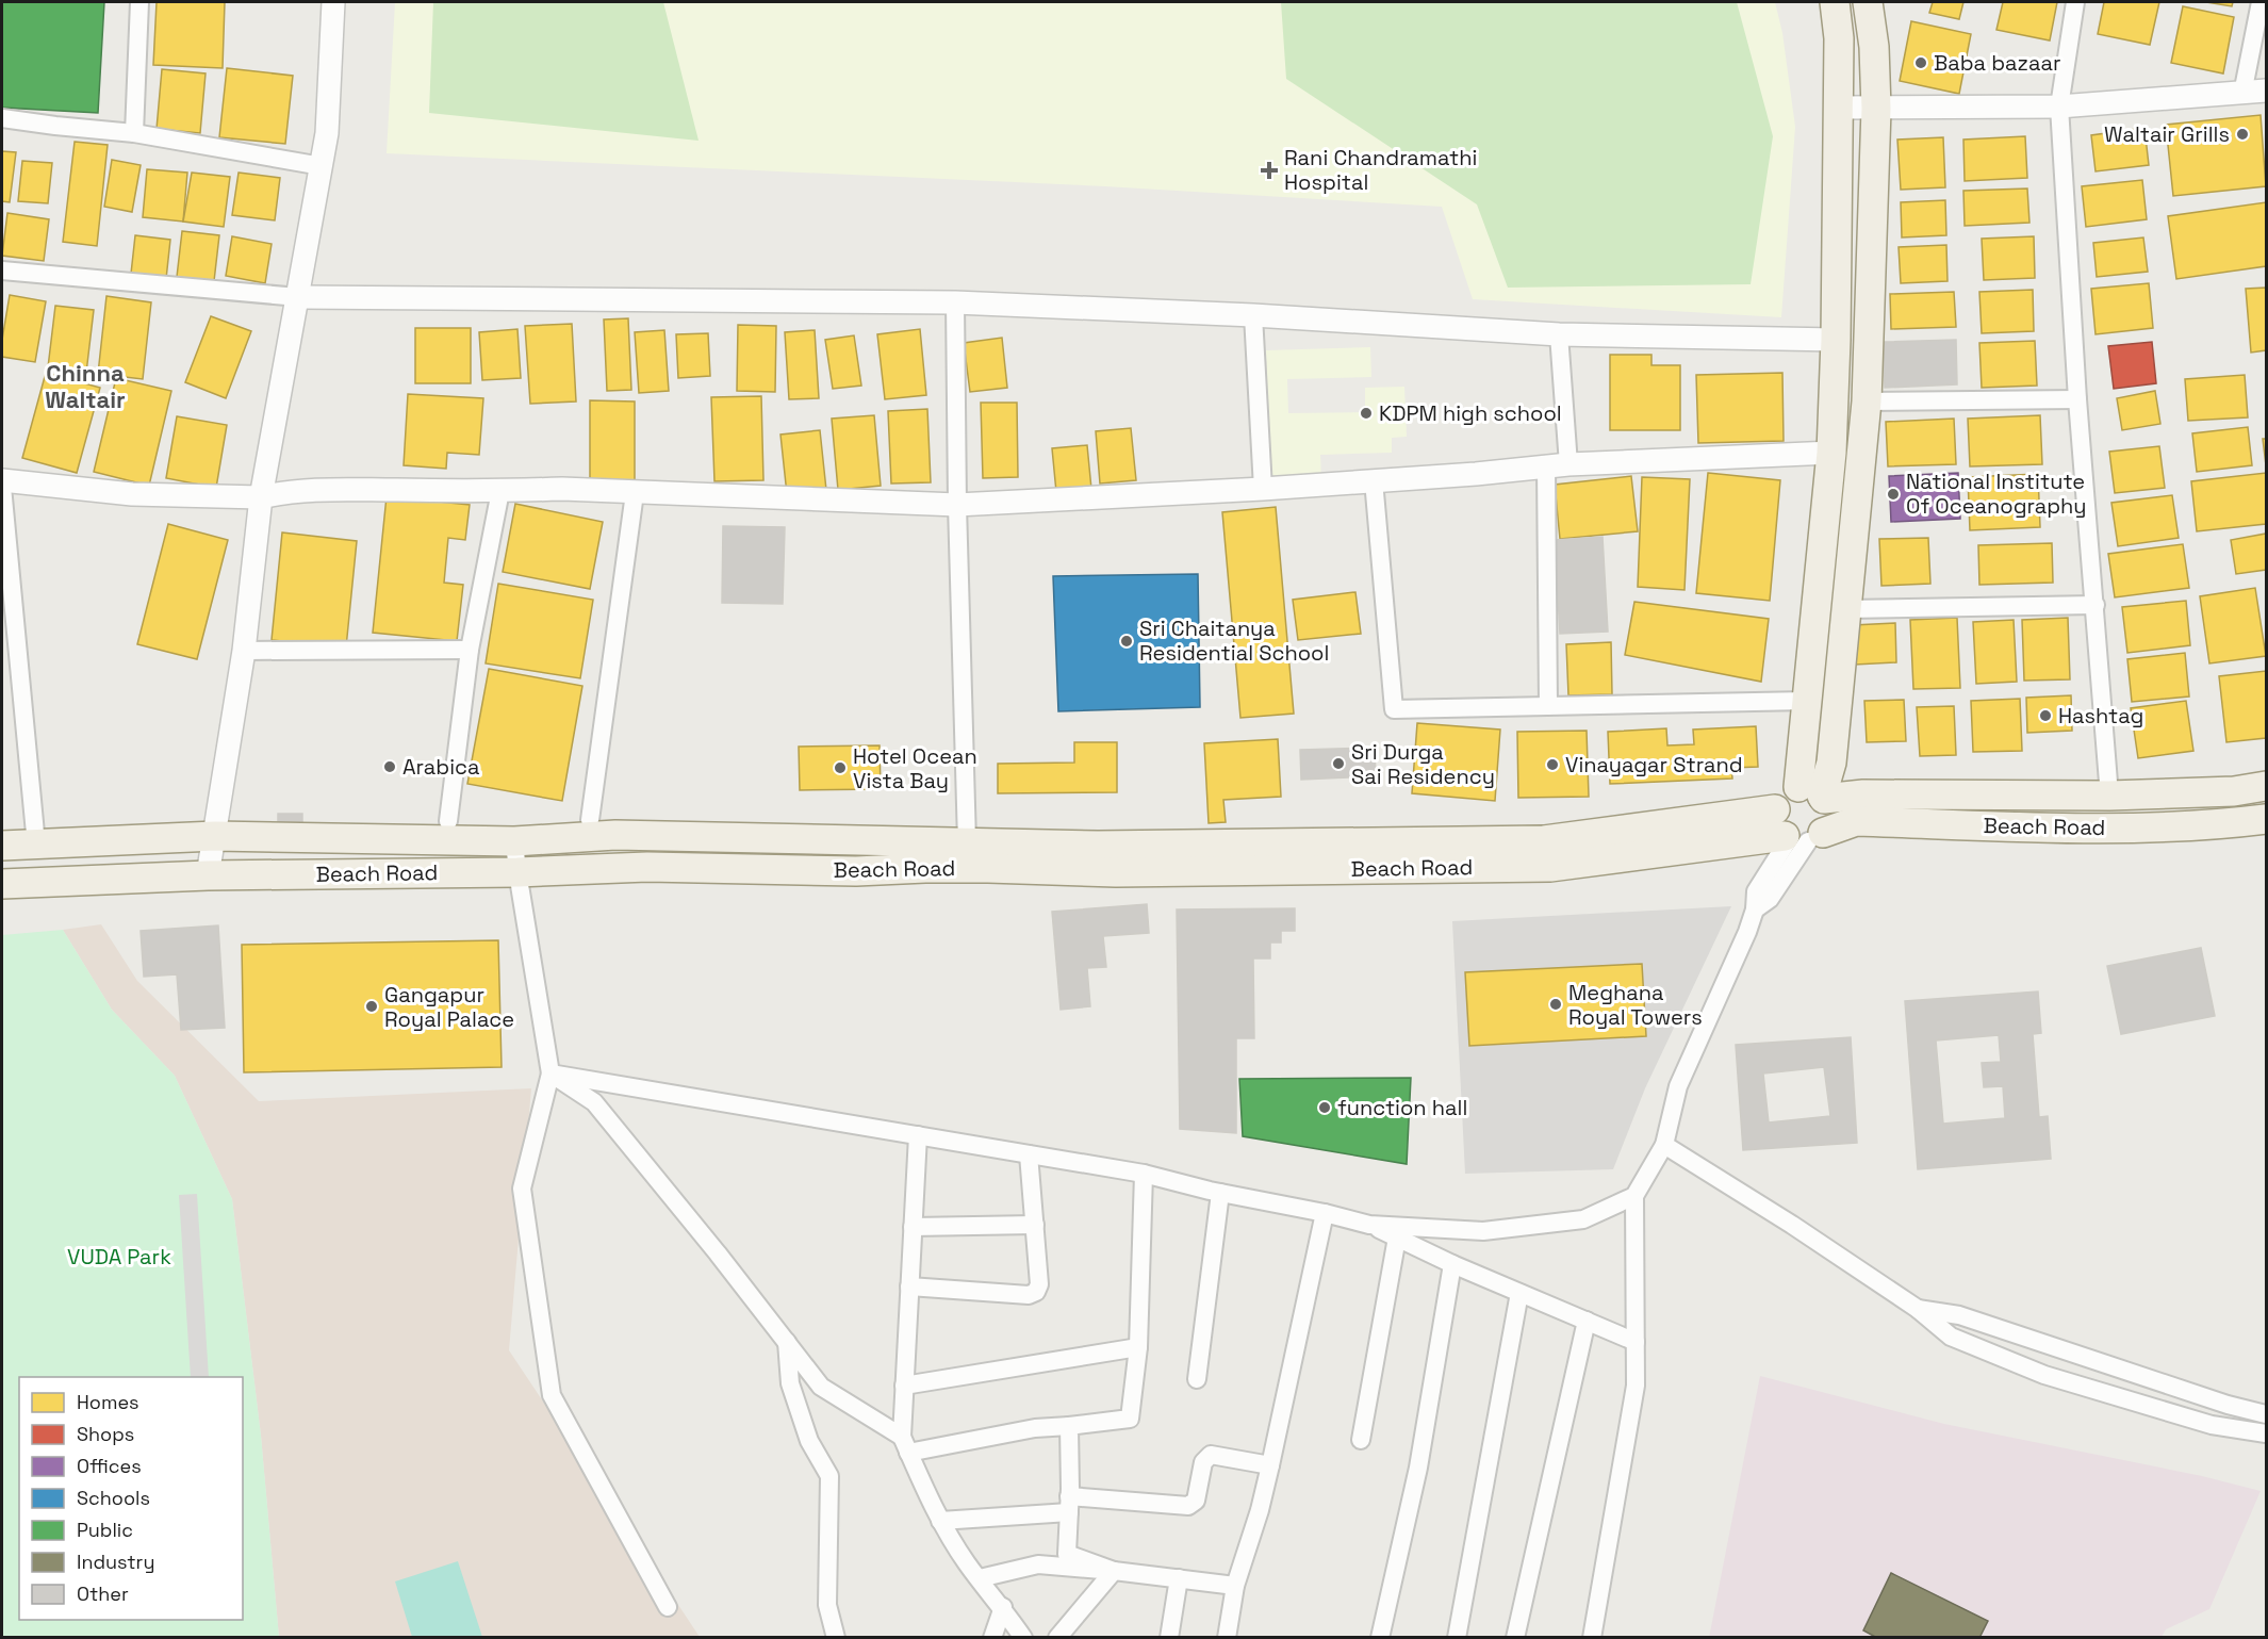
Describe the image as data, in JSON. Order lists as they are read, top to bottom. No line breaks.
{"streets":{"main road":["Beach Road"]},"districts":["Chinna Waltair"],"parks":["VUDA Park"],"places":{"other":["Baba bazaar","Waltair Grills","KDPM high school","National Institute Of Oceanography","Sri Chaitanya Residential School","Hashtag","Sri Durga Sai Residency","Vinayagar Strand","Arabica","Hotel Ocean Vista Bay","Meghana Royal Towers","Gangapur Royal Palace","function hall"],"health":["Rani Chandramathi Hospital"]},"legend":["Homes","Shops","Offices","Schools","Public","Industry","Other"]}
